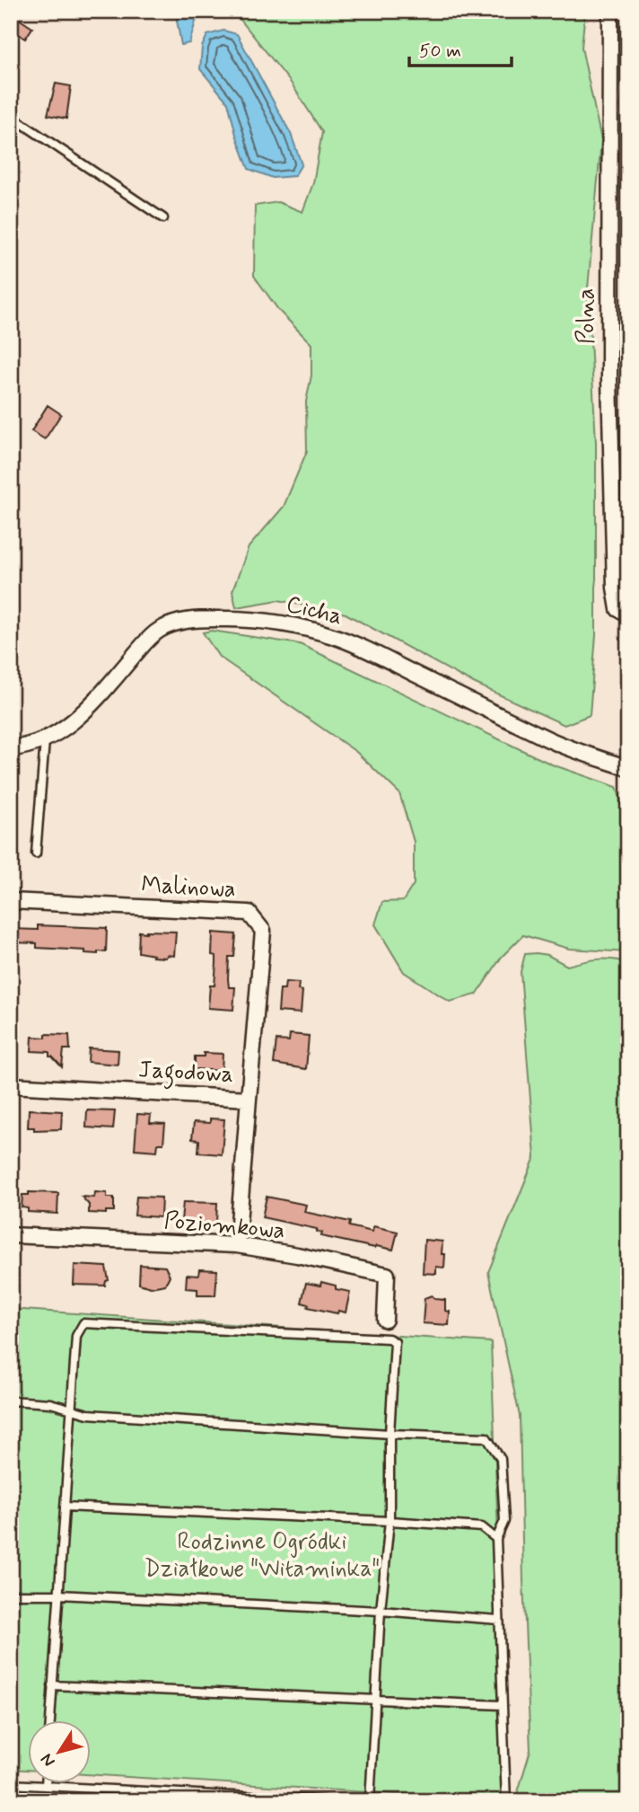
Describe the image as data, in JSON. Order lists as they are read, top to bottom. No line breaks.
{"streets":{"street":["Polna","Cicha","Malinowa","Jagodowa","Poziomkowa"]},"crossings":[["Malinowa","Jagodowa"],["Jagodowa","Poziomkowa"]],"parks":["Rodzinne Ogródki Działkowe \"Witaminka\""],"scale_bar":"50 m","north":"bottom left"}
